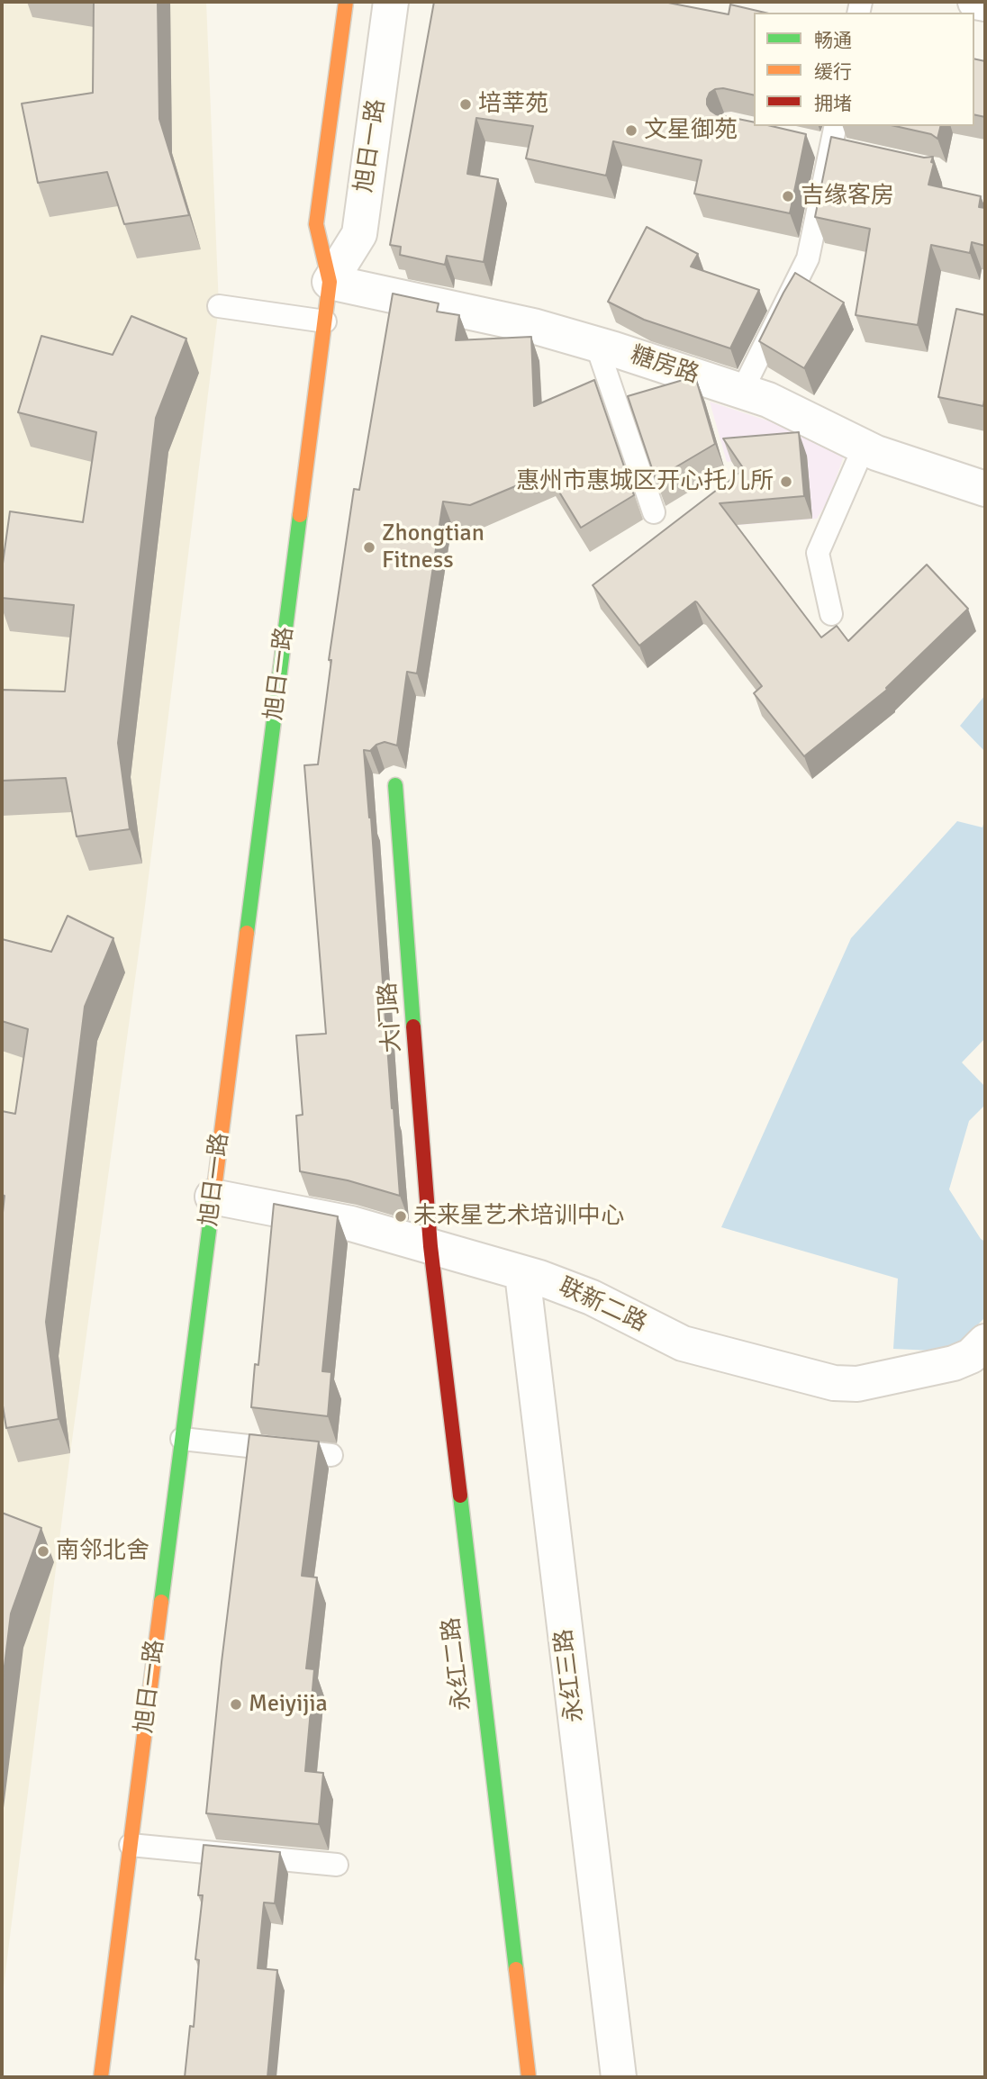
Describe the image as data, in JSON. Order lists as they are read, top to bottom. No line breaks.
{"streets":{"street":["旭日一路","糖房路","大门路","联新二路","永红二路","永红三路"]},"crossings":[["旭日一路","糖房路"],["旭日一路","联新二路"],["大门路","联新二路"],["大门路","永红二路"],["联新二路","永红二路"],["联新二路","永红三路"]],"places":["培莘苑","文星御苑","吉缘客房","惠州市惠城区开心托儿所","Zhongtian Fitness","未来星艺术培训中心","南邻北舍","Meiyijia"],"legend":["畅通","缓行","拥堵"]}
